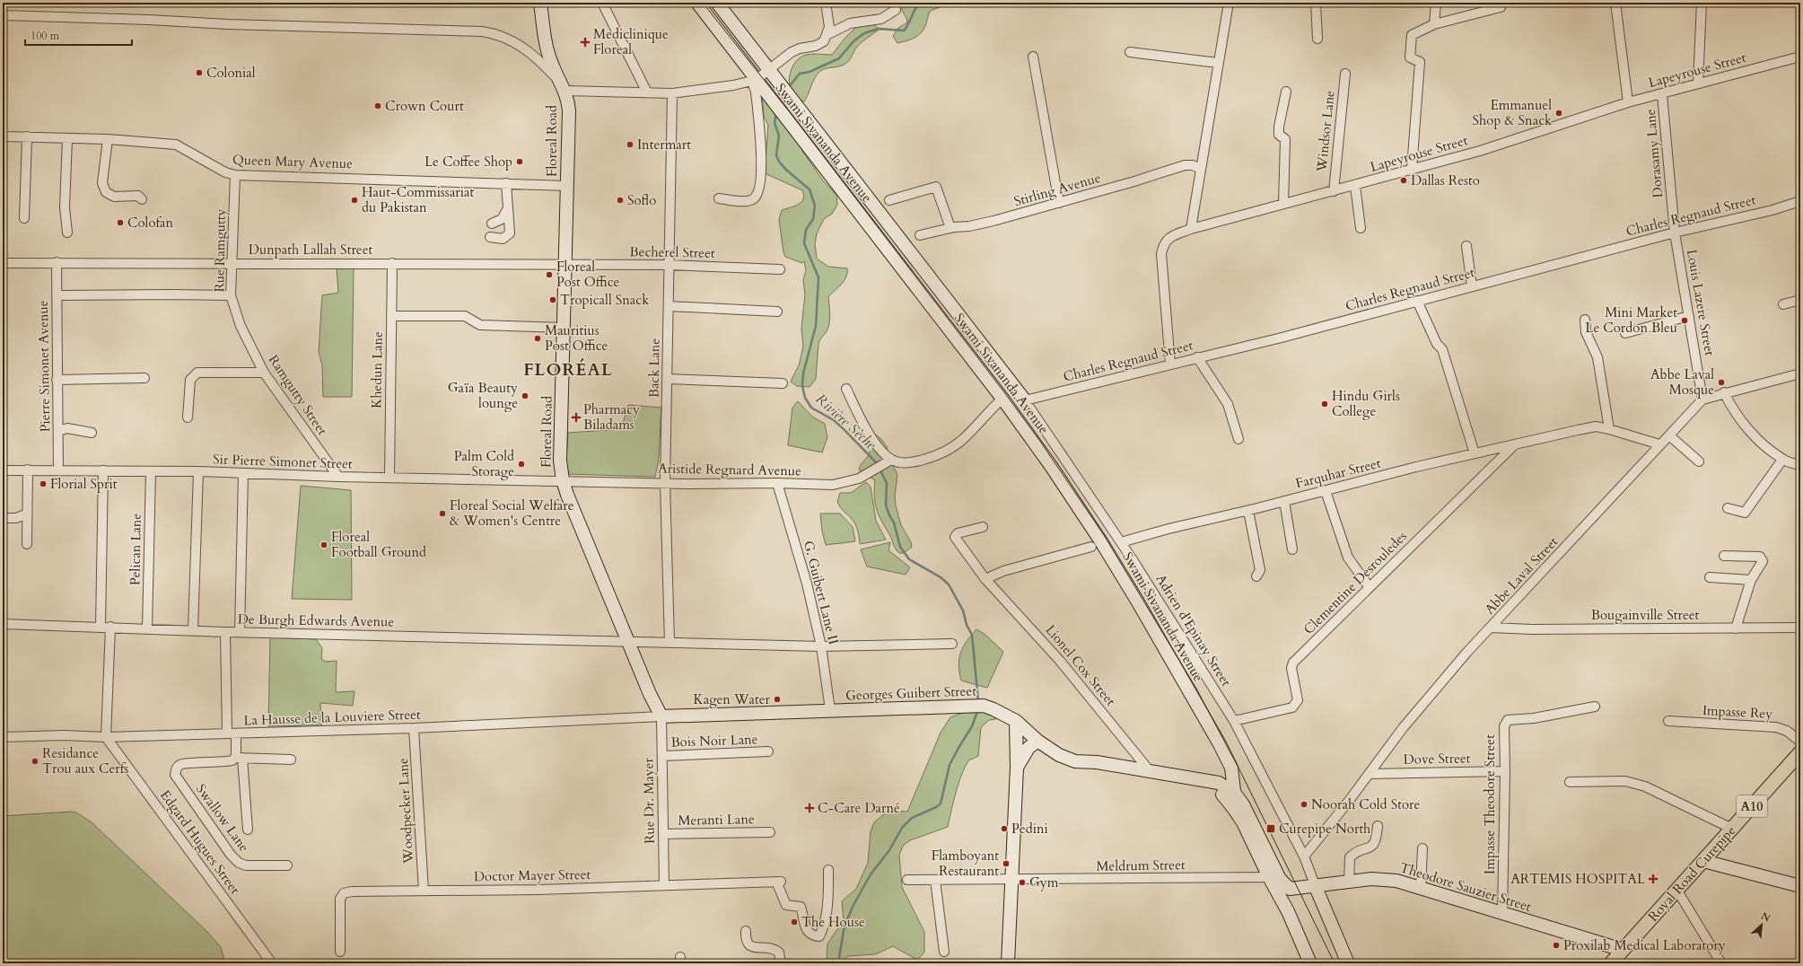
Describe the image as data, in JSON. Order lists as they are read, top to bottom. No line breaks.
{"streets":{"main road":["Floreal Road","Swami Sivananda Avenue","Georges Guibert Street","A10","Royal Road Curepipe","Theodore Sauzier Street"],"street":["Lapeyrouse Street","Windsor Lane","Dorasamy Lane","Queen Mary Avenue","Stirling Avenue","Charles Regnaud Street","Dunpath Lallah Street","Rue Ramgutty","Becherel Street","Louis Lazere Street","Pierre Simonet Avenue","Back Lane","Khedun Lane","Ramgutty Street","Sir Pierre Simonet Street","Aristide Regnard Avenue","Farquhar Street","Pelican Lane","Abbe Laval Street","Clementine Desrouledes","G. Guibert Lane II","Bougainville Street","De Burgh Edwards Avenue","Adrien d'Epinay Street","Lionel Cox Street","Impasse Rey","La Hausse de la Louviere Street","Bois Noir Lane","Dove Street","Rue Dr. Mayer","Impasse Theodore Street","Woodpecker Lane","Swallow Lane","Meranti Lane","Edgard Hugues Street","Meldrum Street","Doctor Mayer Street"]},"crossings":[["Lapeyrouse Street","Windsor Lane"],["Lapeyrouse Street","Dorasamy Lane"],["Lapeyrouse Street","Charles Regnaud Street"],["Floreal Road","Queen Mary Avenue"],["Floreal Road","Dunpath Lallah Street"],["Floreal Road","Becherel Street"],["Floreal Road","Sir Pierre Simonet Street"],["Floreal Road","Aristide Regnard Avenue"],["Floreal Road","De Burgh Edwards Avenue"],["Floreal Road","Georges Guibert Street"],["Floreal Road","La Hausse de la Louviere Street"],["Floreal Road","Rue Dr. Mayer"],["Swami Sivananda Avenue","Georges Guibert Street"],["Dorasamy Lane","Charles Regnaud Street"],["Dorasamy Lane","Louis Lazere Street"],["Queen Mary Avenue","Rue Ramgutty"],["Charles Regnaud Street","Louis Lazere Street"],["Charles Regnaud Street","Adrien d'Epinay Street"],["Dunpath Lallah Street","Rue Ramgutty"],["Dunpath Lallah Street","Becherel Street"],["Dunpath Lallah Street","Pierre Simonet Avenue"],["Dunpath Lallah Street","Khedun Lane"],["Rue Ramgutty","Ramgutty Street"],["Becherel Street","Back Lane"],["Louis Lazere Street","Abbe Laval Street"],["Pierre Simonet Avenue","Sir Pierre Simonet Street"],["Back Lane","Aristide Regnard Avenue"],["Back Lane","De Burgh Edwards Avenue"],["Khedun Lane","Sir Pierre Simonet Street"],["Ramgutty Street","Sir Pierre Simonet Street"],["Sir Pierre Simonet Street","Aristide Regnard Avenue"],["Sir Pierre Simonet Street","Pelican Lane"],["Aristide Regnard Avenue","G. Guibert Lane II"],["Farquhar Street","Abbe Laval Street"],["Farquhar Street","Clementine Desrouledes"],["Farquhar Street","Adrien d'Epinay Street"],["Pelican Lane","De Burgh Edwards Avenue"],["Abbe Laval Street","Bougainville Street"],["Abbe Laval Street","Adrien d'Epinay Street"],["Abbe Laval Street","Dove Street"],["Clementine Desrouledes","Adrien d'Epinay Street"],["G. Guibert Lane II","De Burgh Edwards Avenue"],["G. Guibert Lane II","Georges Guibert Street"],["Adrien d'Epinay Street","Theodore Sauzier Street"],["Lionel Cox Street","Georges Guibert Street"],["Georges Guibert Street","La Hausse de la Louviere Street"],["Georges Guibert Street","Rue Dr. Mayer"],["Georges Guibert Street","Meldrum Street"],["Georges Guibert Street","Theodore Sauzier Street"],["La Hausse de la Louviere Street","Rue Dr. Mayer"],["La Hausse de la Louviere Street","Woodpecker Lane"],["La Hausse de la Louviere Street","Edgard Hugues Street"],["Bois Noir Lane","Rue Dr. Mayer"],["Dove Street","Impasse Theodore Street"],["Rue Dr. Mayer","Meranti Lane"],["Rue Dr. Mayer","Doctor Mayer Street"],["Impasse Theodore Street","Theodore Sauzier Street"],["Woodpecker Lane","Doctor Mayer Street"],["Meldrum Street","Theodore Sauzier Street"],["Royal Road Curepipe","Theodore Sauzier Street"]],"districts":["FLORÉAL"],"water":["Rivière Sèche"],"places":{"health":["Mediclinique Floreal","Pharmacy Biladams","C-Care Darné","ARTEMIS HOSPITAL"],"other":["Colonial","Crown Court","Emmanuel Shop & Snack","Intermart","Le Coffee Shop","Dallas Resto","Haut-Commissariat du Pakistan","Soflo","Colofan","Floreal Post Office","Tropicall Snack","Mini Market Le Cordon Bleu","Mauritius Post Office","Abbe Laval Mosque","Gaïa Beauty lounge","Hindu Girls College","Palm Cold Storage","Florial Sprit","Floreal Social Welfare & Women's Centre","Floreal Football Ground","Kagen Water","Residance Trou aux Cerfs","Noorah Cold Store","Pedini","Flamboyant Restaurant","Gym","The House","Proxilab Medical Laboratory"],"transit":["Curepipe North"]},"scale_bar":"100 m","north":"top right"}
